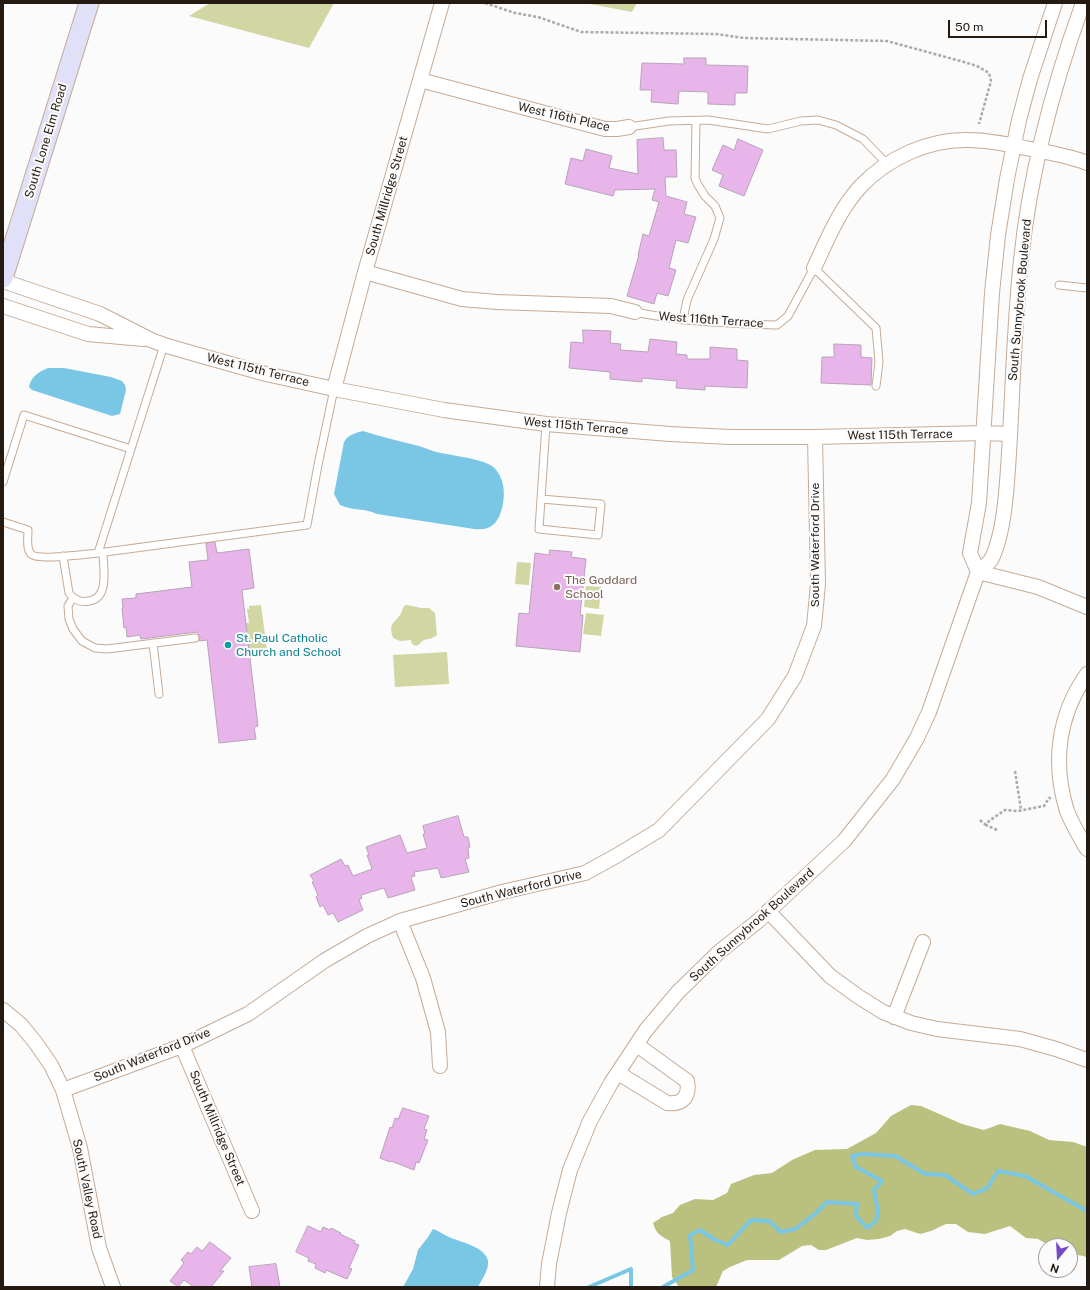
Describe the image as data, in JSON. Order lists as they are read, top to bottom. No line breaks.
{"streets":{"street":["West 116th Place","South Lone Elm Road","South Millridge Street","South Sunnybrook Boulevard","West 116th Terrace","West 115th Terrace","South Waterford Drive","South Valley Road"]},"crossings":[["West 116th Place","South Millridge Street"],["West 116th Place","West 116th Terrace"],["South Lone Elm Road","West 115th Terrace"],["South Millridge Street","West 116th Terrace"],["South Millridge Street","West 115th Terrace"],["South Millridge Street","South Waterford Drive"],["South Sunnybrook Boulevard","West 116th Terrace"],["South Sunnybrook Boulevard","West 115th Terrace"],["West 115th Terrace","South Waterford Drive"],["South Waterford Drive","South Valley Road"]],"places":["The Goddard School","St. Paul Catholic Church and School"],"scale_bar":"50 m","north":"bottom"}
